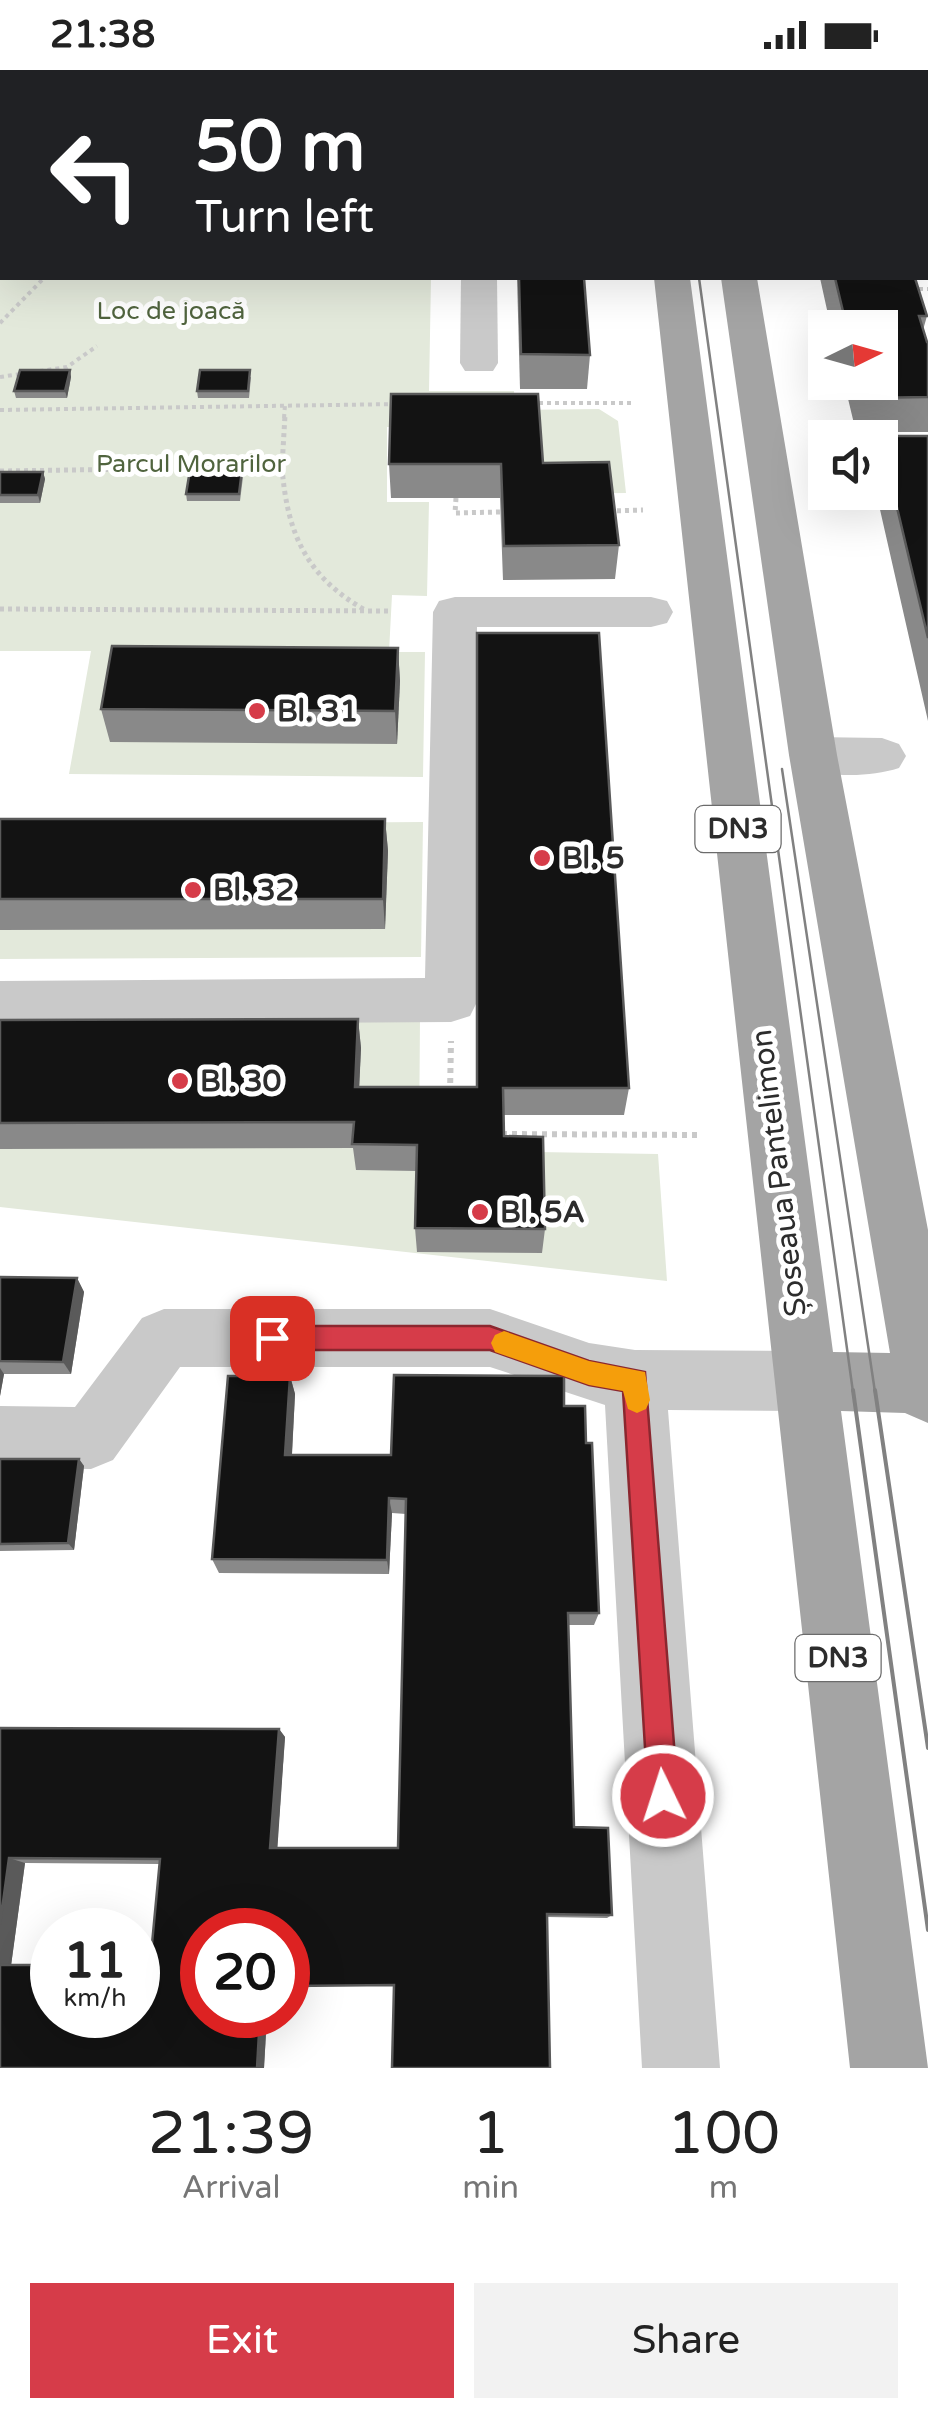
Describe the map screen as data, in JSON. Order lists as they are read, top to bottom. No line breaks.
{"streets":{"main road":["DN3","Șoseaua Pantelimon"]},"parks":["Loc de joacă","Parcul Morarilor"],"places":["Bl. 31","Bl. 5","Bl. 32","Bl. 30","Bl. 5A"],"north":"right","page":{"status":"21:38","turn":["50 m","Turn left"],"speed":"11 km/h","limit":"20","eta":["21:39","Arrival","1","min","100","m"],"buttons":["Exit","Share"]}}
